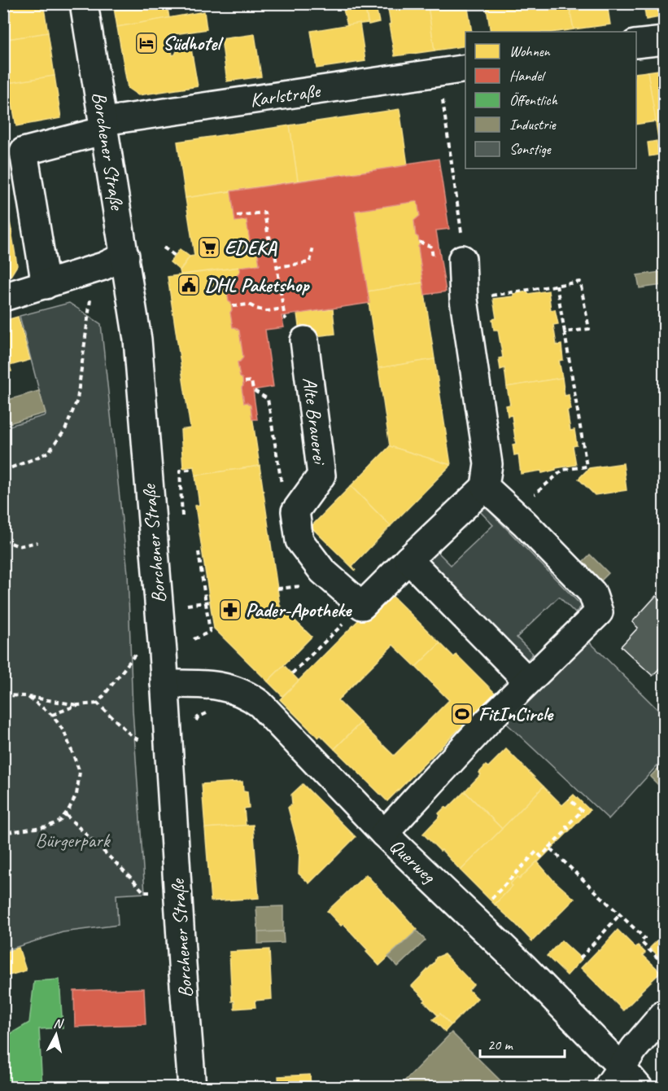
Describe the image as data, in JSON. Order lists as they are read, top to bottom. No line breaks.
{"streets":{"street":["Karlstraße","Borchener Straße","Alte Brauerei","Querweg"]},"crossings":[["Karlstraße","Borchener Straße"],["Borchener Straße","Querweg"]],"parks":["Bürgerpark"],"places":{"hotel":["Südhotel"],"supermarket":["EDEKA"],"public building":["DHL Paketshop"],"pharmacy":["Pader-Apotheke"],"sports":["FitInCircle"]},"legend":["Wohnen","Handel","Öffentlich","Industrie","Sonstige"],"scale_bar":"20 m","north":"top"}
